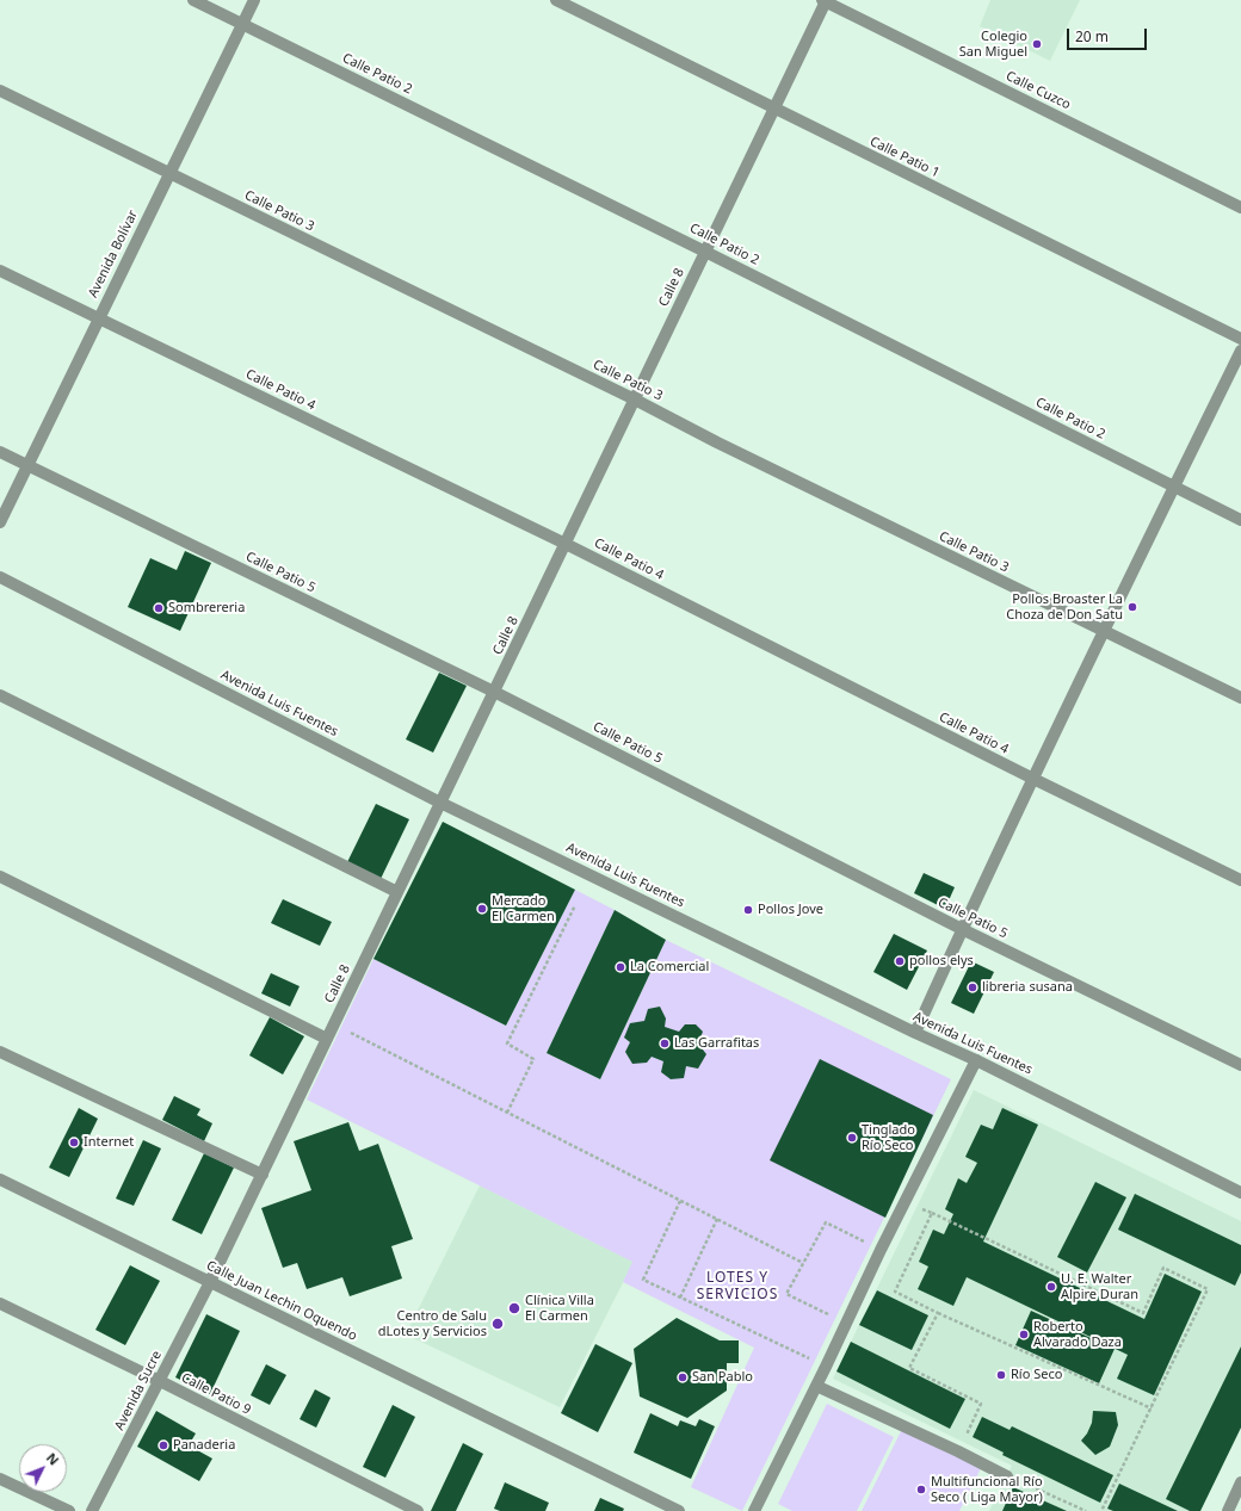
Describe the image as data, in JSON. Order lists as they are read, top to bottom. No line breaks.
{"streets":{"street":["Calle Patio 2","Calle Cuzco","Calle Patio 1","Calle Patio 3","Avenida Bolívar","Calle 8","Calle Patio 4","Calle Patio 5","Avenida Luis Fuentes","Calle Juan Lechin Oquendo","Avenida Sucre","Calle Patio 9"]},"crossings":[["Calle Patio 2","Avenida Bolívar"],["Calle Patio 2","Calle 8"],["Calle Cuzco","Calle 8"],["Calle Patio 1","Calle 8"],["Calle Patio 3","Avenida Bolívar"],["Calle Patio 3","Calle 8"],["Avenida Bolívar","Calle Patio 4"],["Avenida Bolívar","Calle Patio 5"],["Calle 8","Calle Patio 4"],["Calle 8","Calle Patio 5"],["Calle 8","Avenida Luis Fuentes"],["Calle 8","Calle Juan Lechin Oquendo"],["Calle 8","Avenida Sucre"],["Calle Juan Lechin Oquendo","Avenida Sucre"],["Avenida Sucre","Calle Patio 9"]],"districts":["LOTES Y SERVICIOS"],"places":["Colegio San Miguel","Pollos Broaster La Choza de Don Satu","Sombrereria","Mercado El Carmen","Pollos Jove","pollos elys","La Comercial","libreria susana","Las Garrafitas","Tinglado Río Seco","Internet","U. E. Walter Alpire Duran","Clínica Villa El Carmen","Centro de Salu dLotes y Servicios","Roberto Alvarado Daza","Río Seco","San Pablo","Panaderia","Multifuncional Río Seco ( Liga Mayor)"],"scale_bar":"20 m","north":"top right"}
